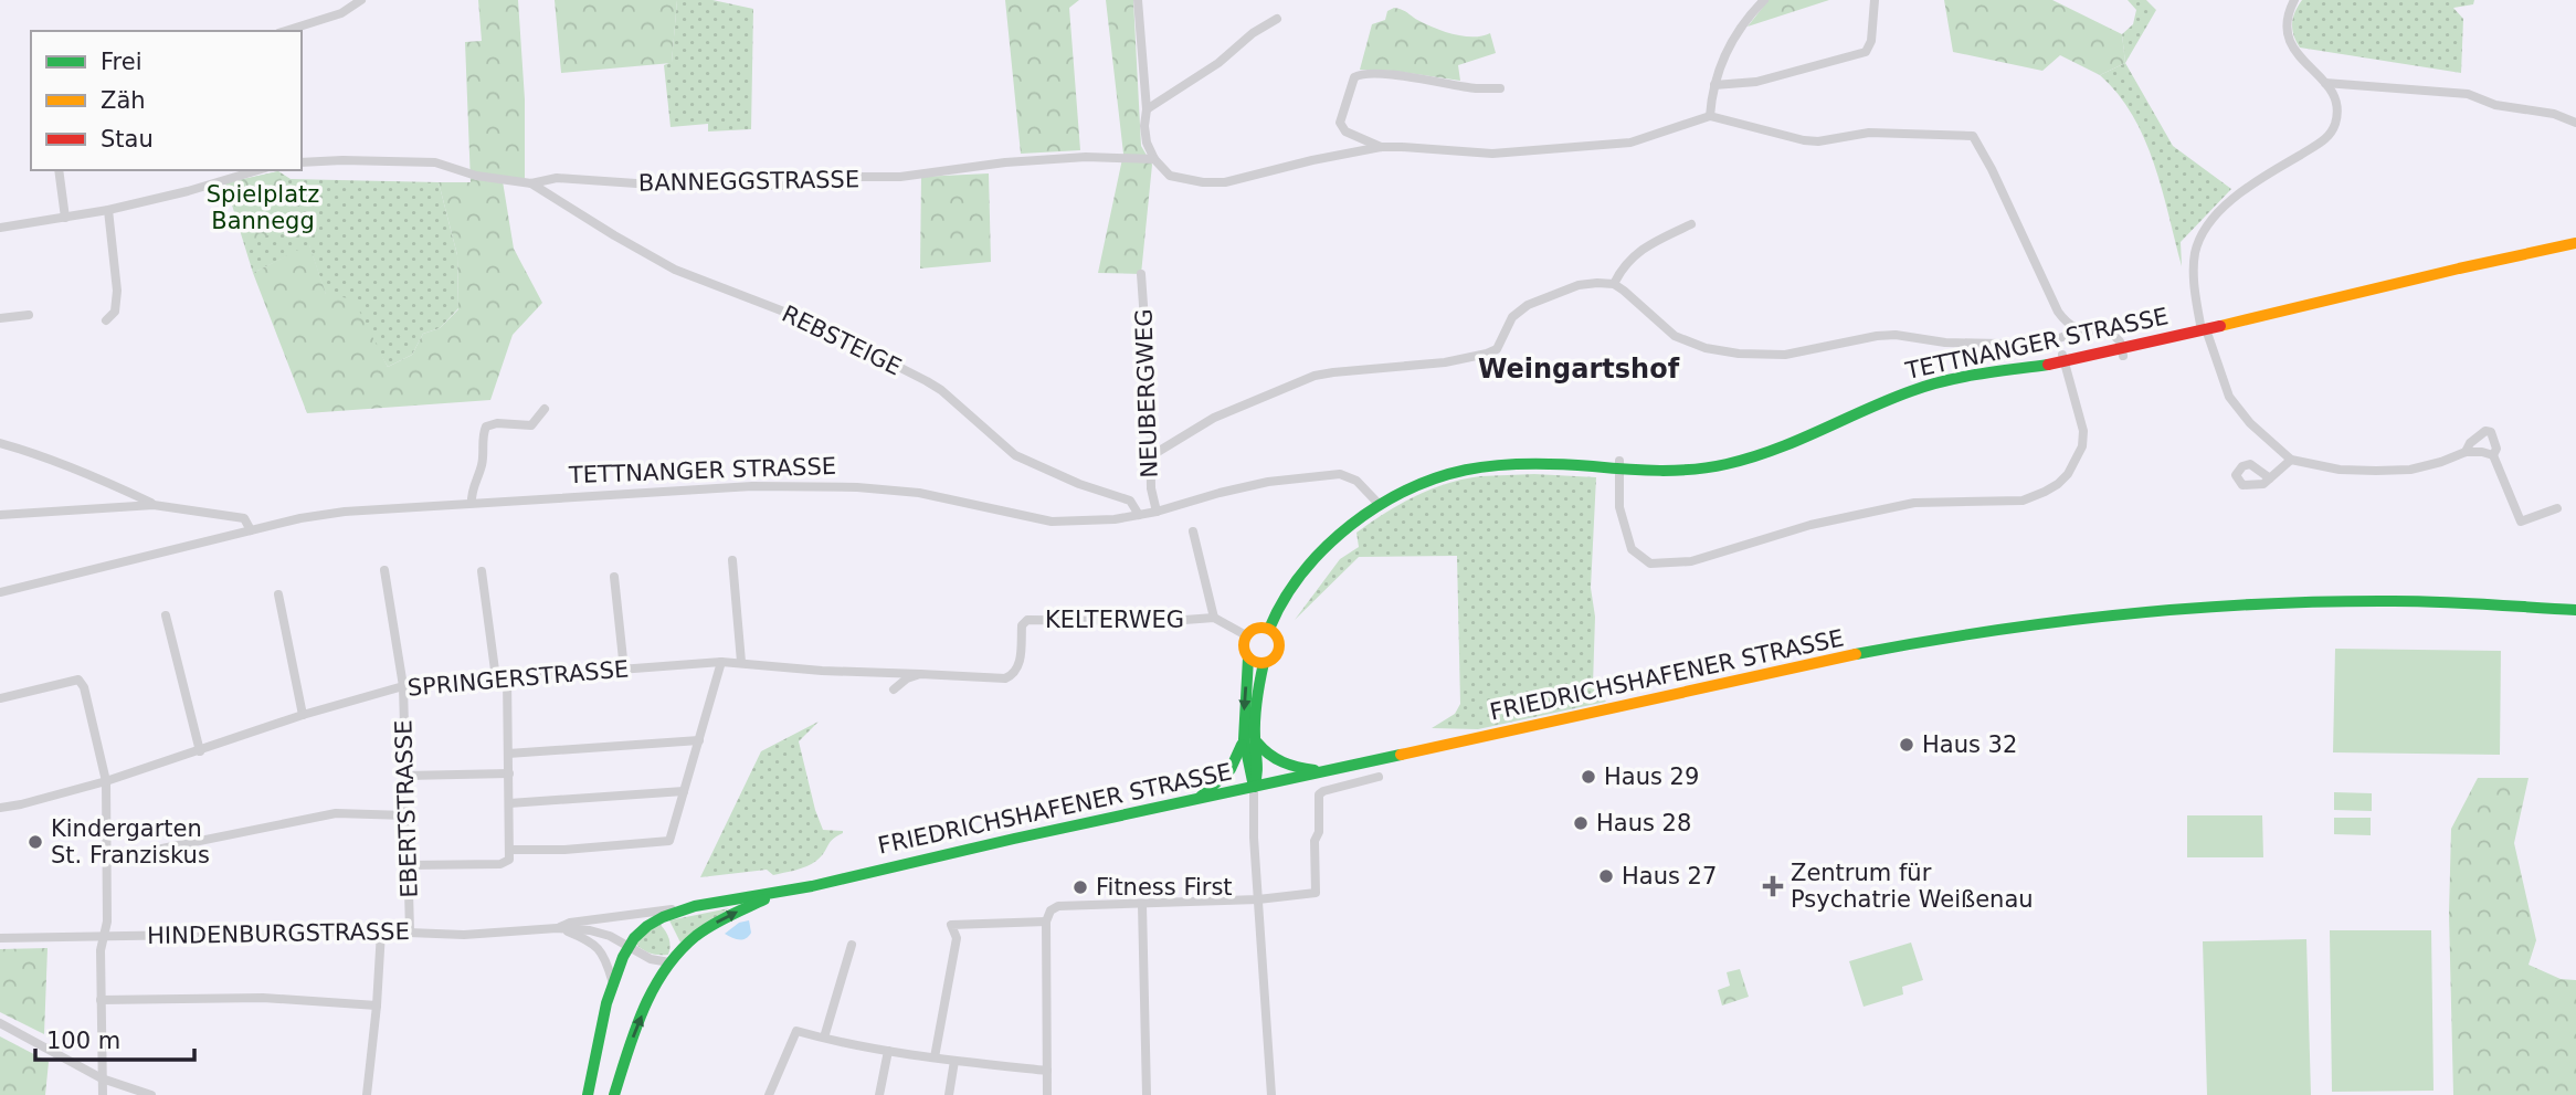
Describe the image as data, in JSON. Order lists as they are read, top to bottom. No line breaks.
{"streets":{"main road":["TETTNANGER STRASSE","FRIEDRICHSHAFENER STRASSE"],"street":["BANNEGGSTRASSE","REBSTEIGE","NEUBERGWEG","KELTERWEG","SPRINGERSTRASSE","EBERTSTRASSE","HINDENBURGSTRASSE"]},"crossings":[["BANNEGGSTRASSE","REBSTEIGE"],["REBSTEIGE","TETTNANGER STRASSE"],["TETTNANGER STRASSE","NEUBERGWEG"],["TETTNANGER STRASSE","KELTERWEG"],["KELTERWEG","SPRINGERSTRASSE"],["FRIEDRICHSHAFENER STRASSE","HINDENBURGSTRASSE"],["SPRINGERSTRASSE","EBERTSTRASSE"],["EBERTSTRASSE","HINDENBURGSTRASSE"]],"districts":["Weingartshof"],"parks":["Spielplatz Bannegg"],"places":{"other":["Haus 32","Haus 29","Haus 28","Kindergarten St. Franziskus","Haus 27","Fitness First"],"health":["Zentrum für Psychatrie Weißenau"]},"legend":["Frei","Zäh","Stau"],"scale_bar":"100 m"}
